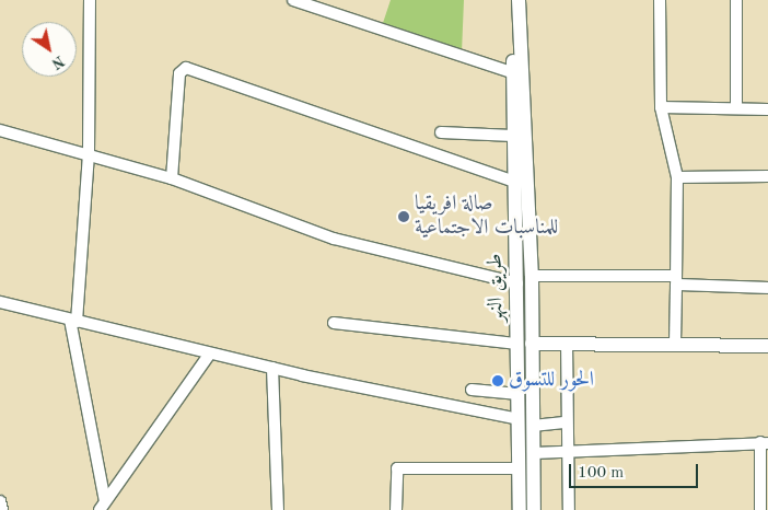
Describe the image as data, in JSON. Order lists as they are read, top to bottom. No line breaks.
{"streets":{"main road":["طريق النهر"]},"places":["صالة افريقيا للمناسبات الاجتماعية","الحور للتسوق"],"scale_bar":"100 m","north":"bottom right"}
